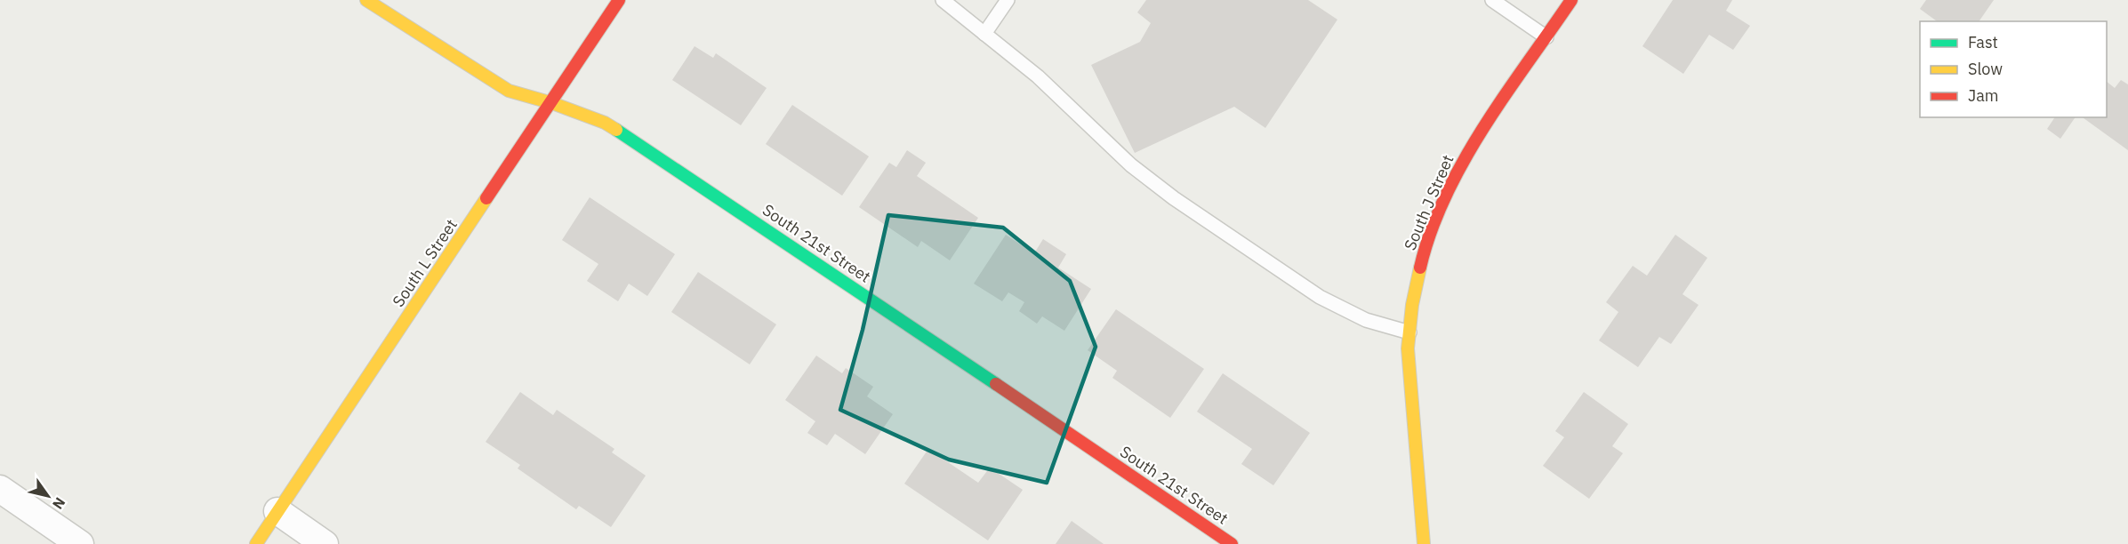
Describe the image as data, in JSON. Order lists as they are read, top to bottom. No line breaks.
{"streets":{"street":["South J Street","South 21st Street","South L Street"]},"crossings":[["South 21st Street","South L Street"]],"legend":["Fast","Slow","Jam"],"north":"bottom right"}
